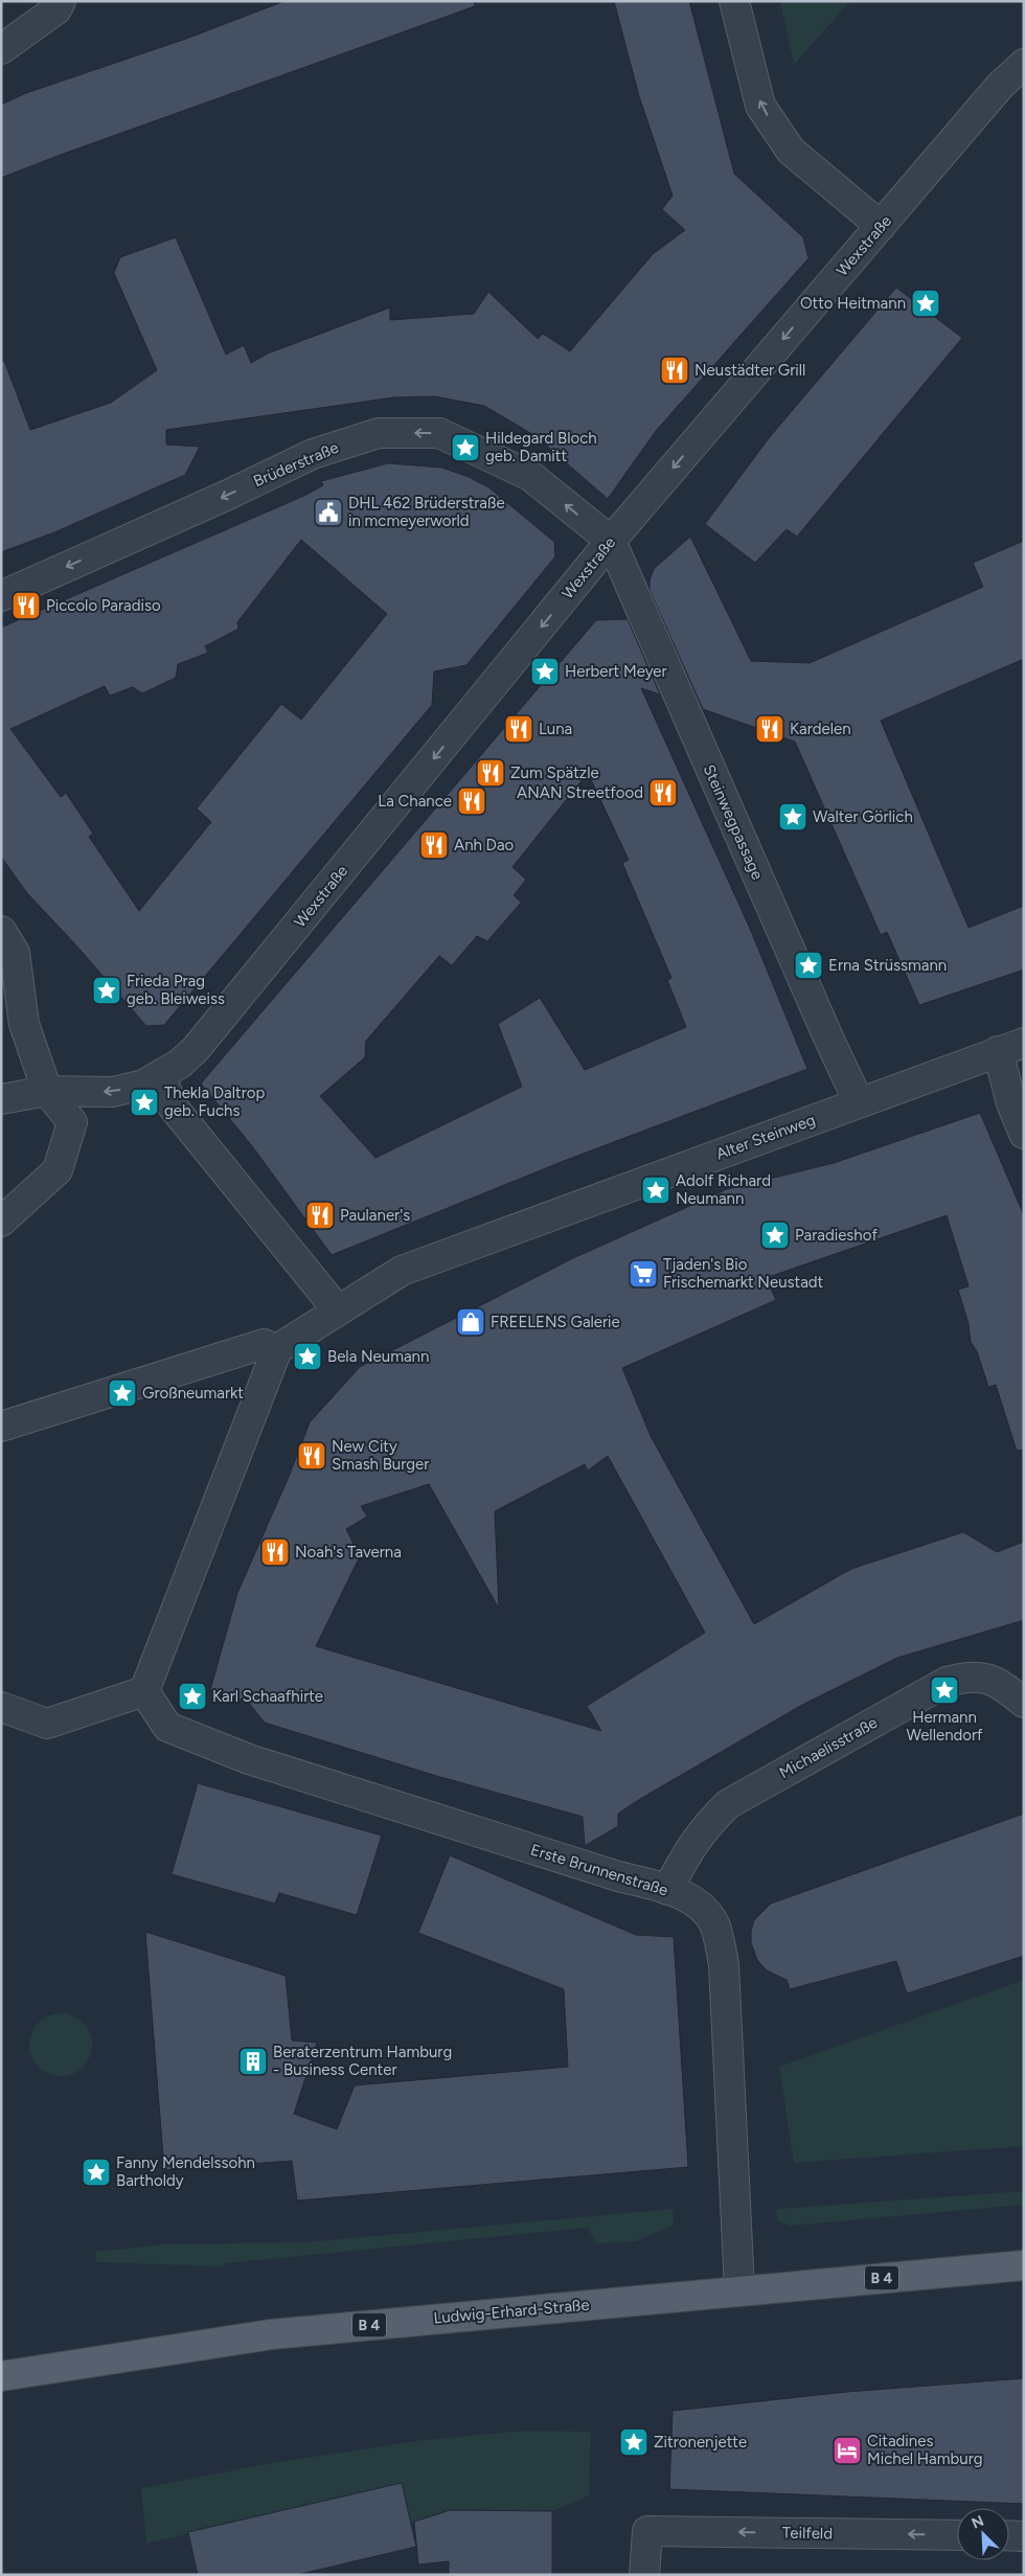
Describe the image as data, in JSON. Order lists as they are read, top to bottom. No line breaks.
{"streets":{"main road":["B 4","Ludwig-Erhard-Straße"],"street":["Wexstraße","Brüderstraße","Steinwegpassage","Alter Steinweg","Michaelisstraße","Erste Brunnenstraße","Teilfeld"]},"crossings":[["Wexstraße","Brüderstraße"],["Wexstraße","Steinwegpassage"],["Brüderstraße","Steinwegpassage"],["Steinwegpassage","Alter Steinweg"],["Michaelisstraße","Erste Brunnenstraße"],["Erste Brunnenstraße","Ludwig-Erhard-Straße"]],"one_way":["Wexstraße","Brüderstraße","Teilfeld"],"places":{"place":["Otto Heitmann","Hildegard Bloch geb. Damitt","Herbert Meyer","Walter Görlich","Erna Strüssmann","Frieda Prag geb. Bleiweiss","Thekla Daltrop geb. Fuchs","Adolf Richard Neumann","Paradieshof","Bela Neumann","Großneumarkt","Hermann Wellendorf","Karl Schaafhirte","Fanny Mendelssohn Bartholdy","Zitronenjette"],"restaurant":["Neustädter Grill","Piccolo Paradiso","Luna","Kardelen","Zum Spätzle","ANAN Streetfood","La Chance","Anh Dao","Paulaner's","New City Smash Burger","Noah's Taverna"],"public building":["DHL 462 Brüderstraße in mcmeyerworld"],"supermarket":["Tjaden's Bio Frischemarkt Neustadt"],"shop":["FREELENS Galerie"],"building":["Beraterzentrum Hamburg - Business Center"],"hotel":["Citadines Michel Hamburg"]},"north":"top left"}
